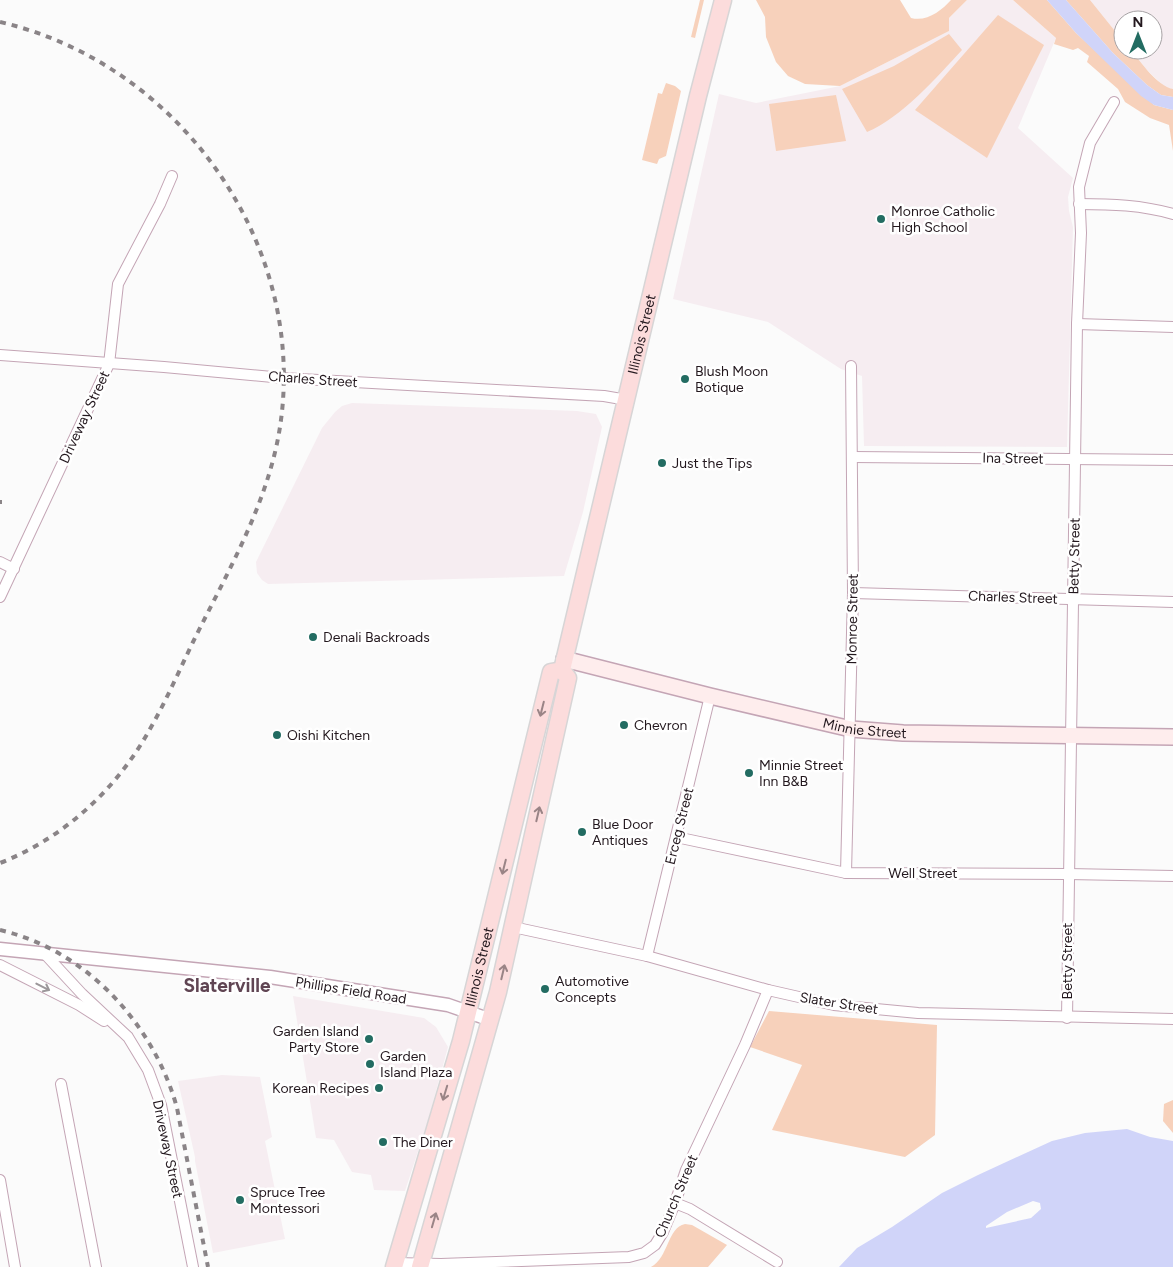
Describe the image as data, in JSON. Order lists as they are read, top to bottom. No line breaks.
{"streets":{"main road":["Illinois Street","Minnie Street"],"street":["Charles Street","Driveway Street","Ina Street","Betty Street","Monroe Street","Erceg Street","Well Street","Phillips Field Road","Slater Street","Church Street"]},"crossings":[["Illinois Street","Charles Street"],["Illinois Street","Minnie Street"],["Illinois Street","Phillips Field Road"],["Illinois Street","Slater Street"],["Illinois Street","Church Street"],["Charles Street","Driveway Street"],["Charles Street","Betty Street"],["Charles Street","Monroe Street"],["Driveway Street","Phillips Field Road"],["Ina Street","Betty Street"],["Ina Street","Monroe Street"],["Betty Street","Minnie Street"],["Betty Street","Well Street"],["Betty Street","Slater Street"],["Monroe Street","Minnie Street"],["Monroe Street","Well Street"],["Minnie Street","Erceg Street"],["Erceg Street","Well Street"],["Erceg Street","Slater Street"],["Slater Street","Church Street"]],"districts":["Slaterville"],"places":["Monroe Catholic High School","Blush Moon Botique","Just the Tips","Denali Backroads","Chevron","Oishi Kitchen","Minnie Street Inn B&B","Blue Door Antiques","Automotive Concepts","Garden Island Party Store","Garden Island Plaza","Korean Recipes","The Diner","Spruce Tree Montessori"],"north":"top"}
